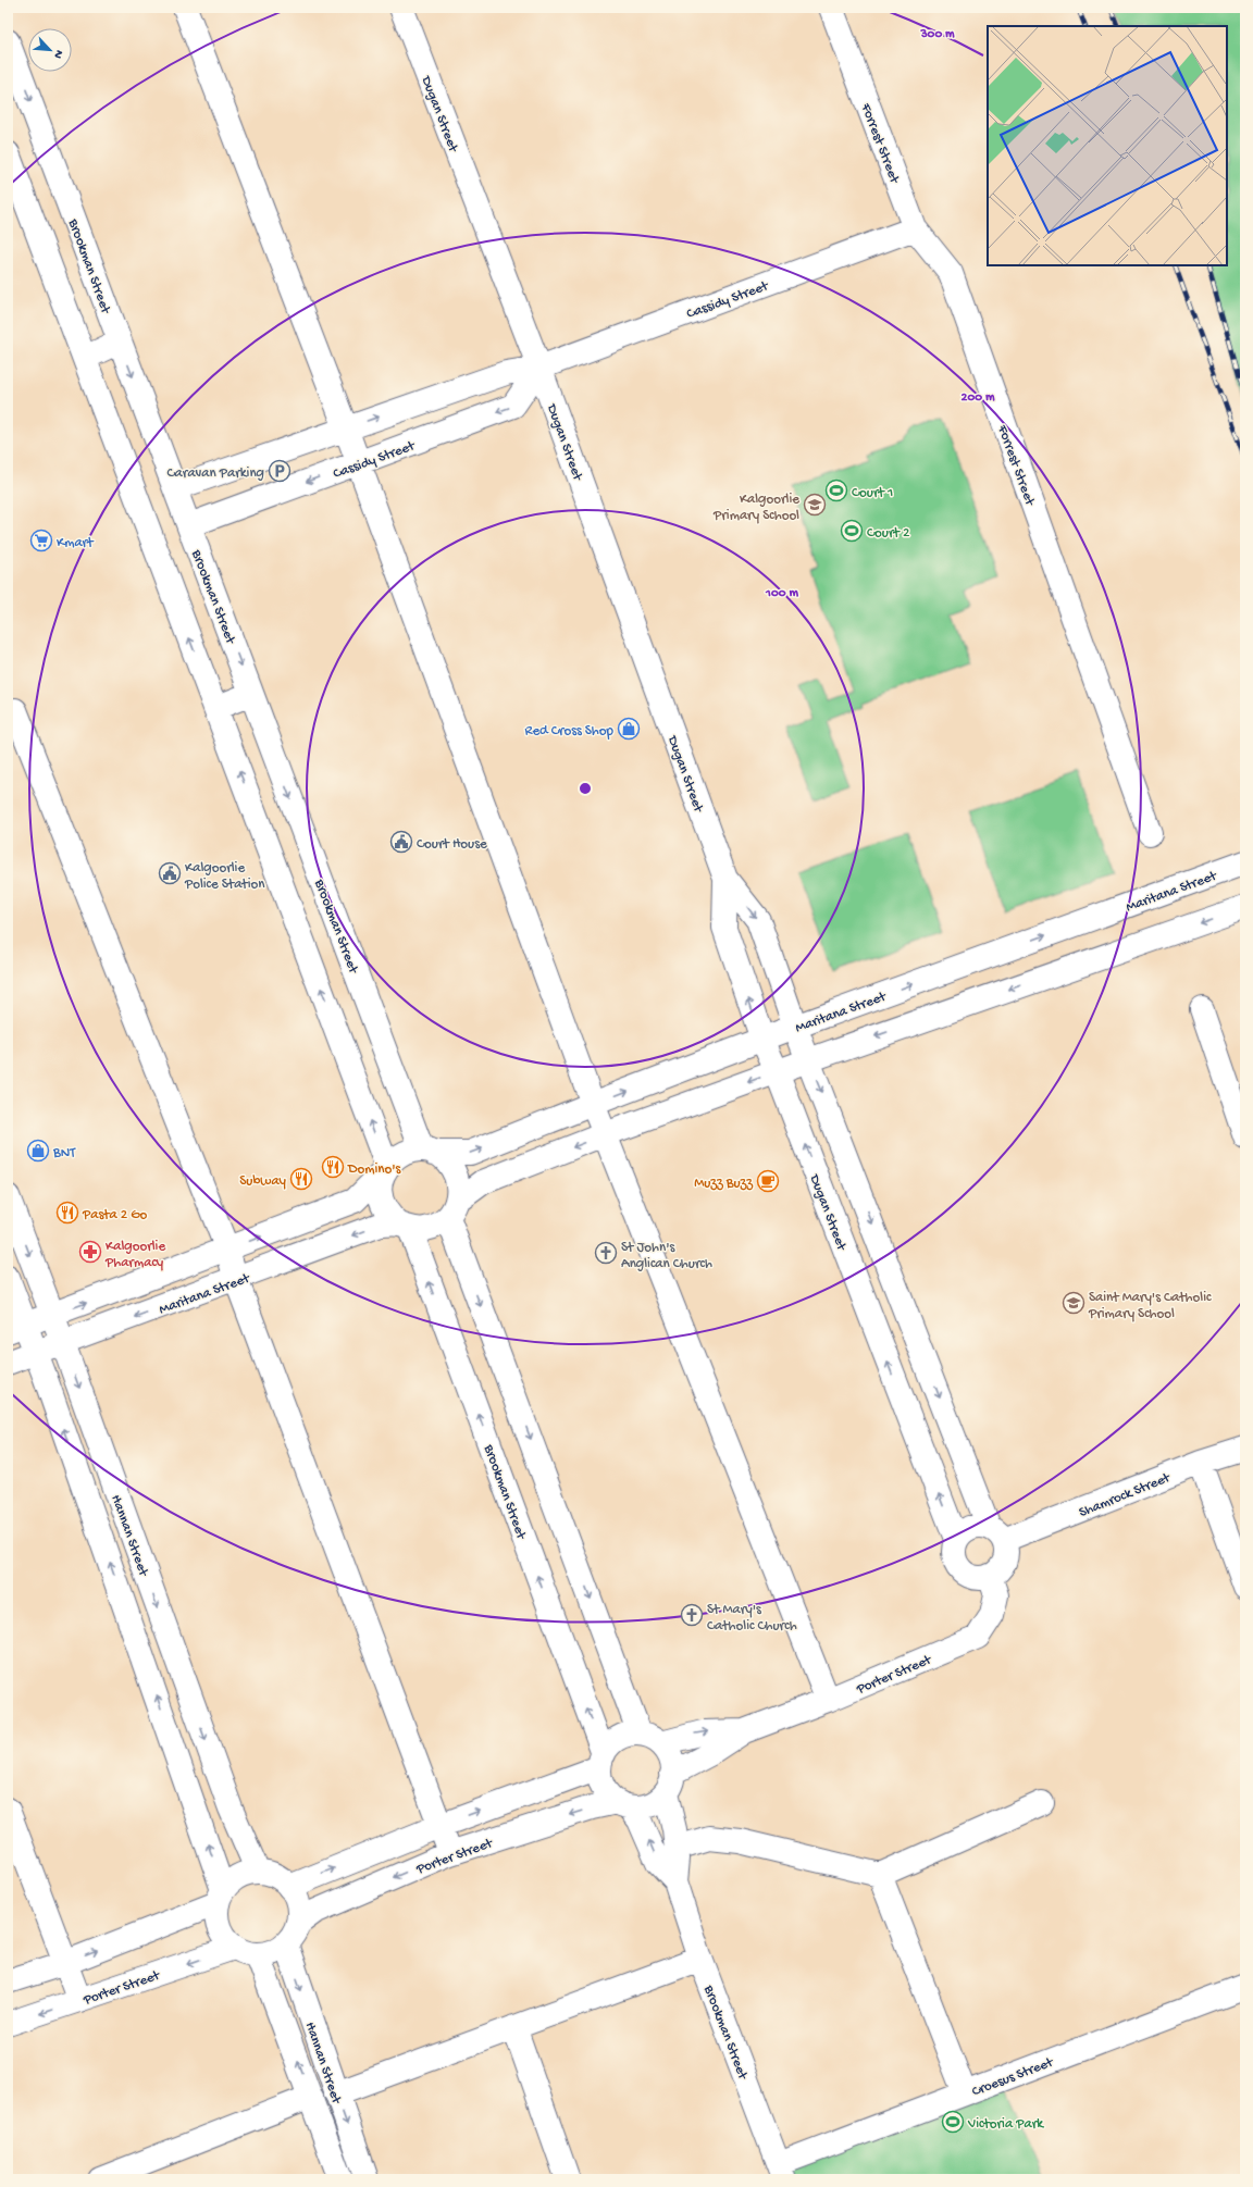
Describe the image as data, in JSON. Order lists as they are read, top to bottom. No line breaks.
{"streets":{"main road":["Dugan Street","Forrest Street","Brookman Street","Cassidy Street","Maritana Street","Shamrock Street","Hannan Street","Porter Street","Croesus Street"]},"crossings":[["Dugan Street","Cassidy Street"],["Dugan Street","Maritana Street"],["Dugan Street","Shamrock Street"],["Dugan Street","Porter Street"],["Forrest Street","Cassidy Street"],["Brookman Street","Cassidy Street"],["Brookman Street","Maritana Street"],["Brookman Street","Porter Street"],["Brookman Street","Croesus Street"],["Maritana Street","Hannan Street"],["Shamrock Street","Porter Street"],["Hannan Street","Porter Street"]],"places":{"parking":["Caravan Parking"],"sports":["Court 1","Court 2","Victoria Park"],"school or university":["Kalgoorlie Primary School","Saint Mary's Catholic Primary School"],"supermarket":["Kmart"],"shop":["Red Cross Shop","BNT"],"public building":["Court House","Kalgoorlie Police Station"],"restaurant":["Domino's","Subway","Pasta 2 Go"],"cafe":["Muzz Buzz"],"pharmacy":["Kalgoorlie Pharmacy"],"church":["St John's Anglican Church","St Mary's Catholic Church"]},"north":"bottom right","rings":["300 m","200 m","100 m"]}
